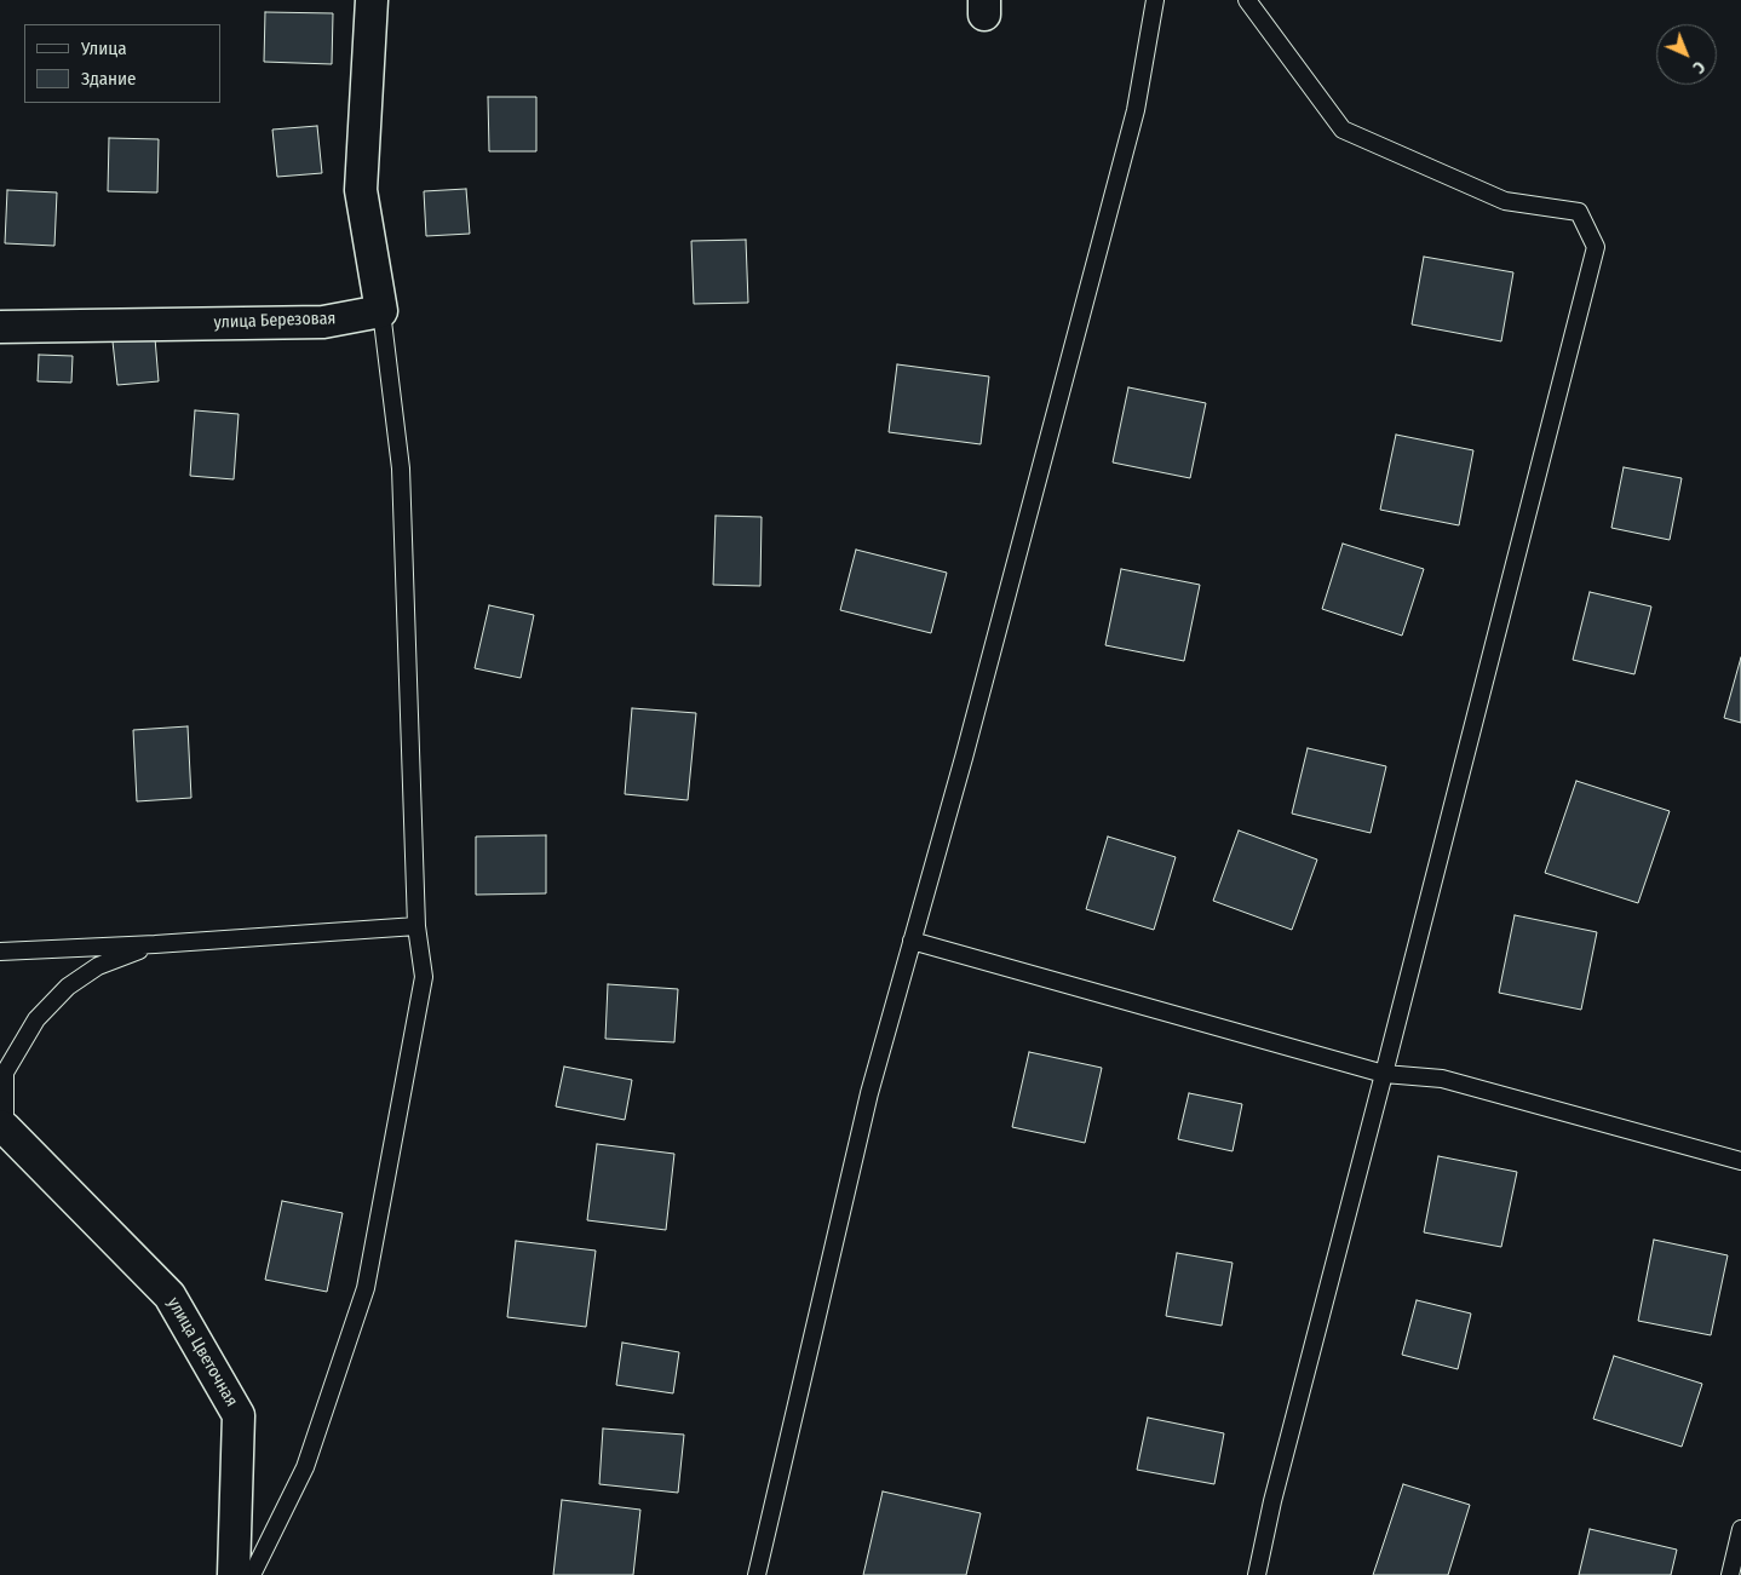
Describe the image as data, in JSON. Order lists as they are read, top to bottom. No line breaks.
{"streets":{"street":["улица Березовая","улица Цветочная"]},"legend":["Улица","Здание"],"north":"bottom right"}
